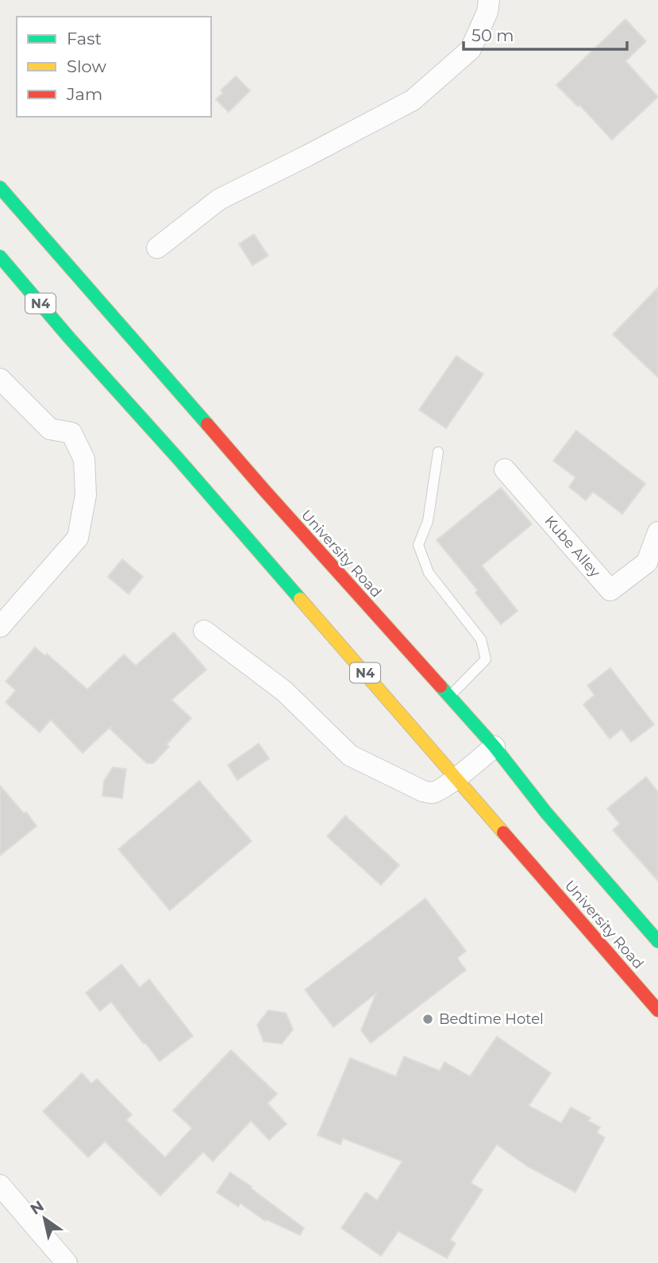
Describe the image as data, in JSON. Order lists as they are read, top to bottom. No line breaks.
{"streets":{"highway":["N4","University Road"],"street":["Kube Alley"]},"places":["Bedtime Hotel"],"legend":["Fast","Slow","Jam"],"scale_bar":"50 m","north":"top left"}
